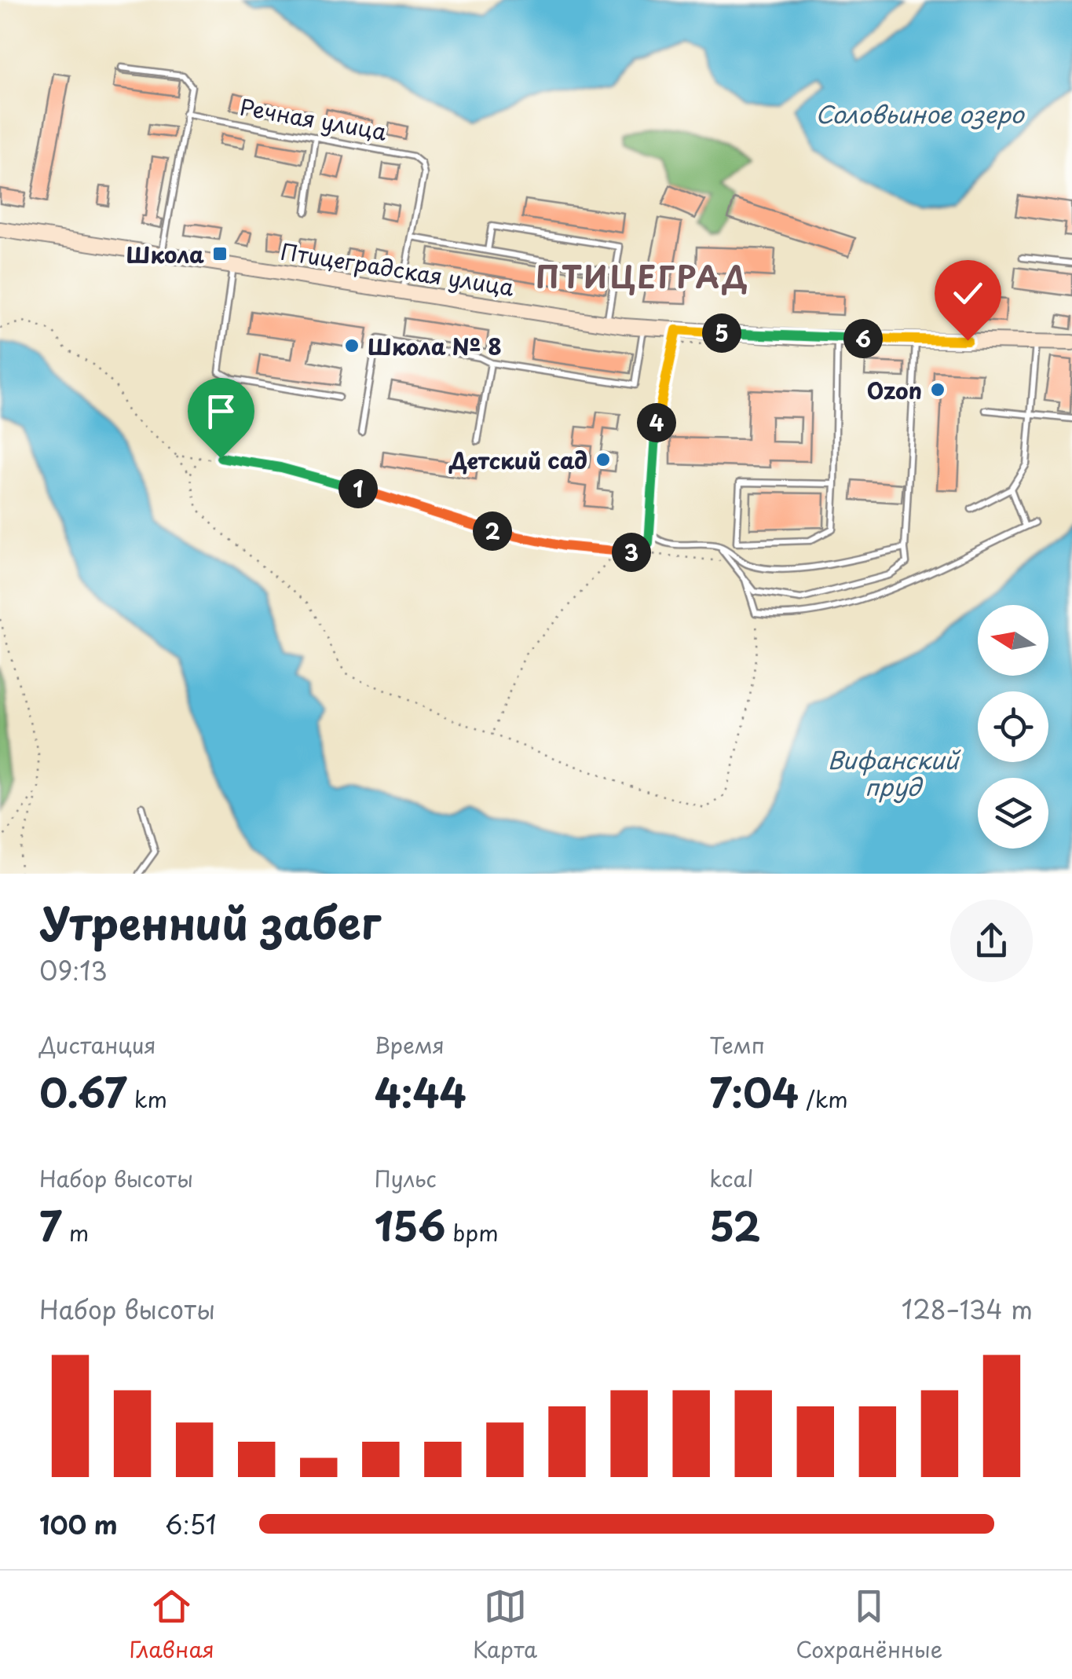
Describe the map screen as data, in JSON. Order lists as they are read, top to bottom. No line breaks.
{"streets":{"street":["Птицеградская улица"],"lane":["Речная улица"]},"districts":["ПТИЦЕГРАД"],"water":["Соловьиное озеро","Вифанский пруд"],"places":{"transit":["Школа"],"other":["Школа № 8","Ozon","Детский сад"]},"north":"left","page":{"pins":["5","6","4","1","2","3"],"heading":["Утренний забег","09:13"],"stats":[["Дистанция","0.67 km"],["Время","4:44"],["Темп","7:04 /km"],["Набор высоты","7 m"],["Пульс","156 bpm"],["kcal","52"]],"chart":["Набор высоты","128–134 m"],"list":[{"name":"100 m","note":"6:51"}],"tabs":["Главная","Карта","Сохранённые"]}}
